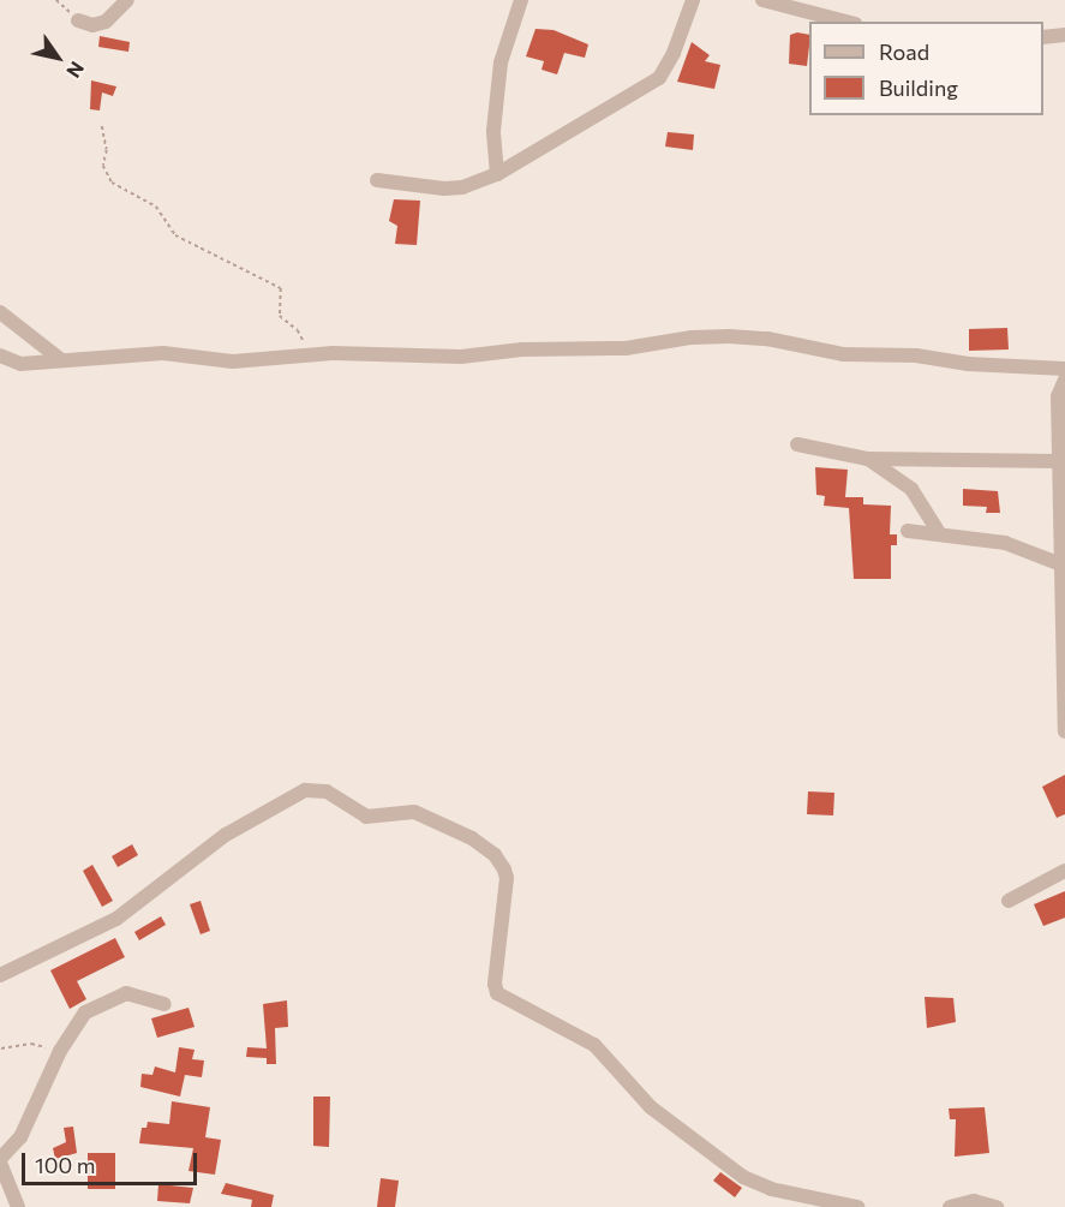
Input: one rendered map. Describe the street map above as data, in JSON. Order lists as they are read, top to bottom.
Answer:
{
  "legend": ["Road", "Building"],
  "scale_bar": "100 m",
  "north": "bottom right"
}
